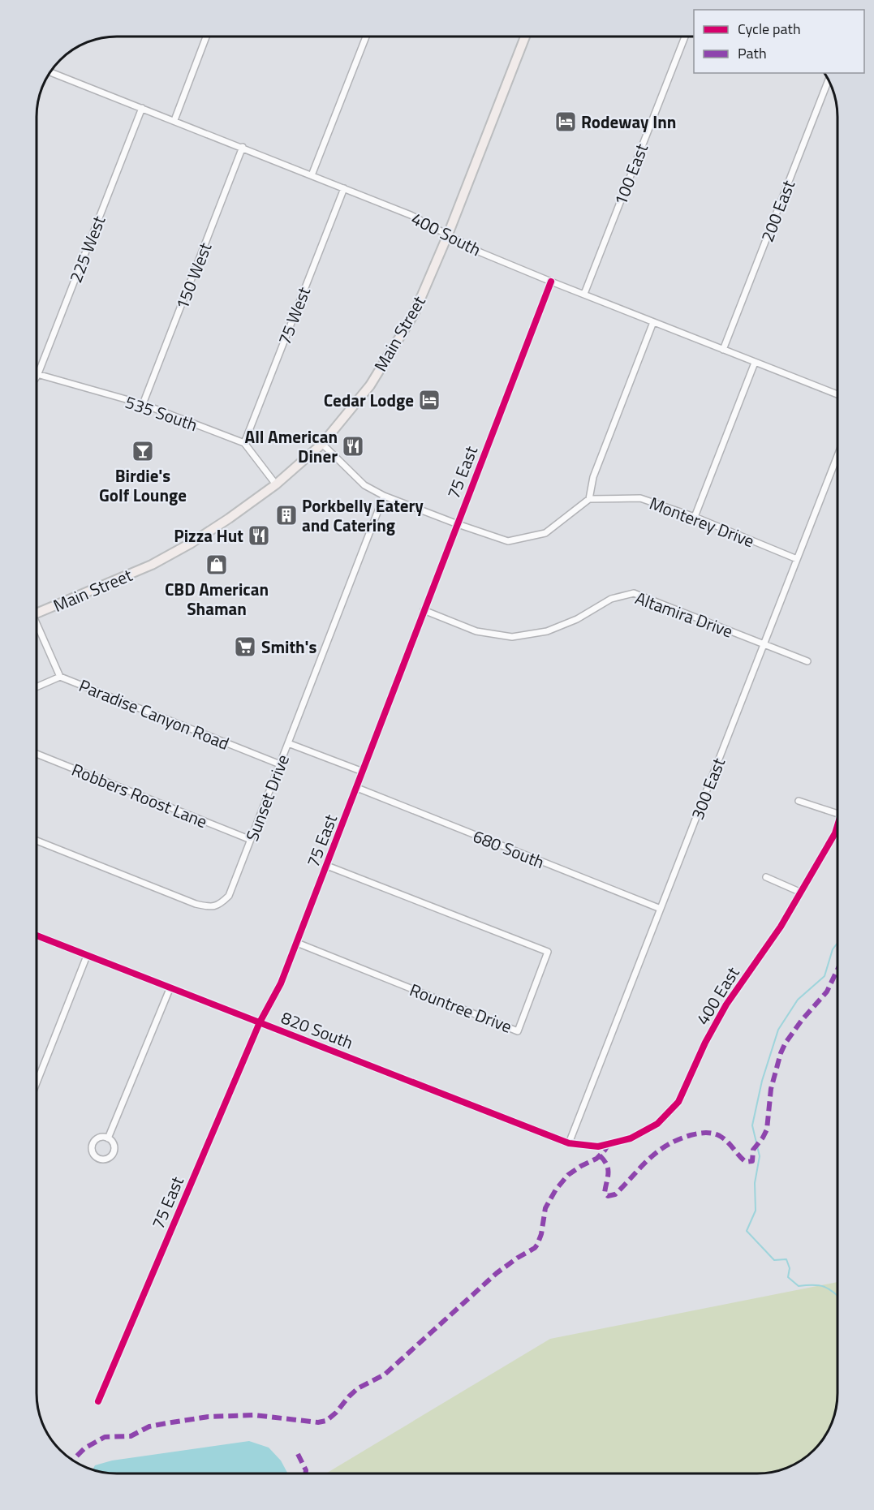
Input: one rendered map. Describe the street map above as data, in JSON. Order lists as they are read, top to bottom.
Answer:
{
  "streets": {
    "main road": ["Main Street"],
    "street": [
      "100 East",
      "200 East",
      "400 South",
      "225 West",
      "150 West",
      "75 West",
      "535 South",
      "75 East",
      "Monterey Drive",
      "Altamira Drive",
      "Paradise Canyon Road",
      "300 East",
      "Robbers Roost Lane",
      "Sunset Drive",
      "680 South",
      "400 East",
      "Rountree Drive",
      "820 South"
    ]
  },
  "crossings": [
    ["100 East", "400 South"],
    ["200 East", "400 South"],
    ["400 South", "225 West"],
    ["400 South", "150 West"],
    ["400 South", "75 West"],
    ["400 South", "Main Street"],
    ["400 South", "75 East"],
    ["225 West", "535 South"],
    ["150 West", "535 South"],
    ["75 West", "535 South"],
    ["75 East", "Altamira Drive"],
    ["75 East", "680 South"],
    ["75 East", "Rountree Drive"],
    ["75 East", "820 South"],
    ["Monterey Drive", "300 East"],
    ["Altamira Drive", "300 East"],
    ["Paradise Canyon Road", "Sunset Drive"],
    ["300 East", "680 South"],
    ["300 East", "400 East"],
    ["300 East", "820 South"],
    ["Robbers Roost Lane", "Sunset Drive"],
    ["400 East", "820 South"]
  ],
  "places": {
    "hotel": ["Rodeway Inn", "Cedar Lodge"],
    "restaurant": ["All American Diner", "Pizza Hut"],
    "bar": ["Birdie's Golf Lounge"],
    "building": ["Porkbelly Eatery and Catering"],
    "shop": ["CBD American Shaman"],
    "supermarket": ["Smith's"]
  },
  "legend": ["Cycle path", "Path"]
}
